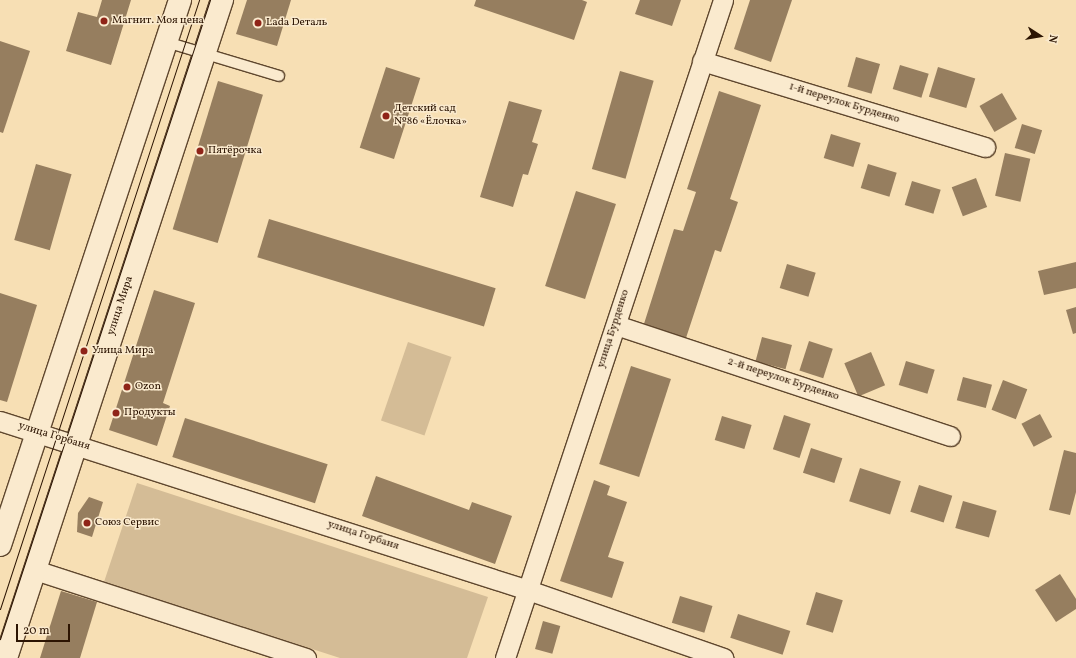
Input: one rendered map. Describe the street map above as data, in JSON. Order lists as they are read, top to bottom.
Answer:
{
  "streets": {
    "street": [
      "1-й переулок Бурденко",
      "улица Мира",
      "улица Бурденко",
      "2-й переулок Бурденко",
      "улица Горбаня"
    ]
  },
  "crossings": [
    ["1-й переулок Бурденко", "улица Бурденко"],
    ["улица Мира", "улица Горбаня"],
    ["улица Бурденко", "2-й переулок Бурденко"],
    ["улица Бурденко", "улица Горбаня"]
  ],
  "places": [
    "Магнит. Моя цена",
    "Lada Dеталь",
    "Детский сад №86 «Ёлочка»",
    "Пятёрочка",
    "Улица Мира",
    "Ozon",
    "Продукты",
    "Союз Сервис"
  ],
  "scale_bar": "20 m",
  "north": "right"
}
